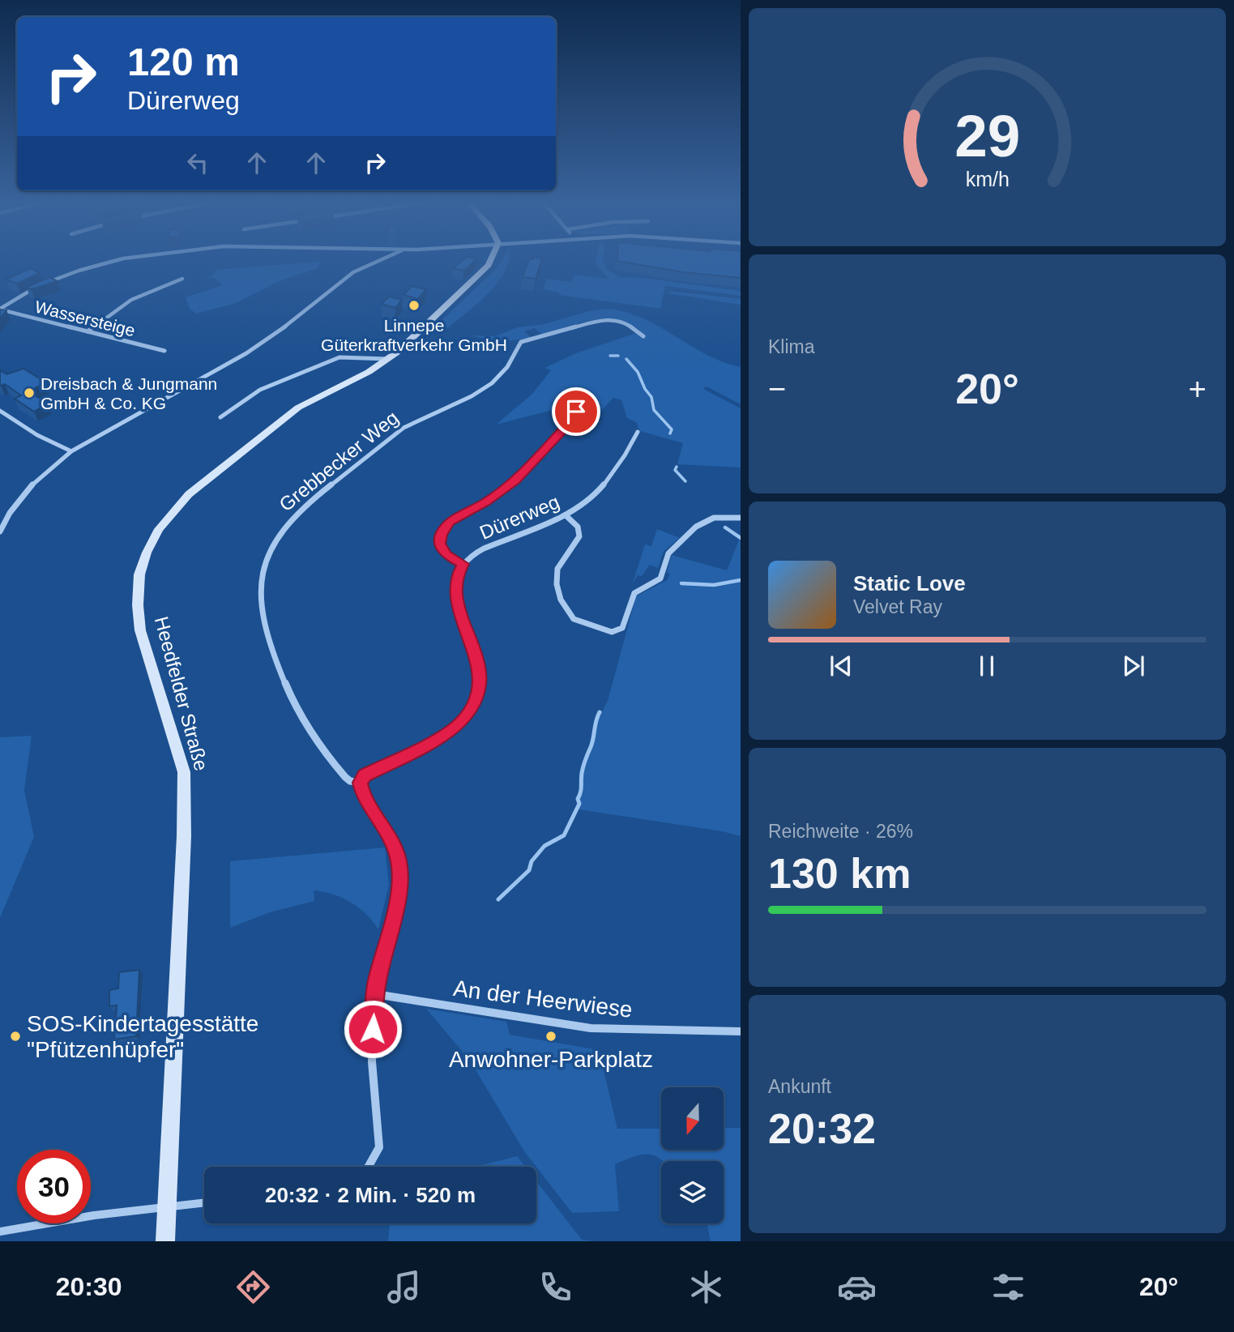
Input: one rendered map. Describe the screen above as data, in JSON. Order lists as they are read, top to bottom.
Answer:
{
  "streets": {
    "main road": ["Heedfelder Straße"],
    "street": [
      "Wassersteige",
      "Grebbecker Weg",
      "Dürerweg",
      "An der Heerwiese"
    ]
  },
  "places": [
    "Linnepe Güterkraftverkehr GmbH",
    "Dreisbach & Jungmann GmbH & Co. KG",
    "SOS-Kindertagesstätte \"Pfützenhüpfer\"",
    "Anwohner-Parkplatz"
  ],
  "north": "bottom",
  "page": {
    "turn": ["120 m", "Dürerweg"],
    "tile": [
      "Klima",
      ["Reichweite · 26%", "130 km"],
      ["Ankunft", "20:32"]
    ],
    "heat": ["−", "20°", "+"],
    "song": ["Static Love", "Velvet Ray"],
    "limit": "30",
    "trip": "20:32 · 2 Min. · 520 m",
    "tabs": ["20:30", "20°"],
    "gauge": ["29", "km/h"]
  }
}
